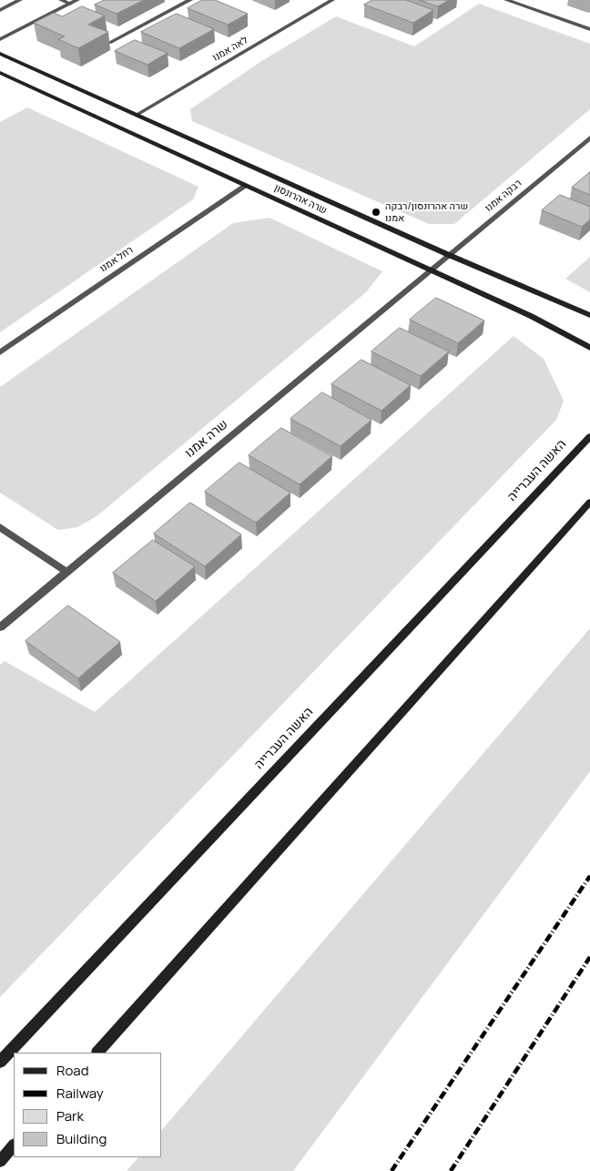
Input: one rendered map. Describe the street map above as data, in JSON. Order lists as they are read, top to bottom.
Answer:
{
  "streets": {
    "street": [
      "לאה אמנו",
      "רבקה אמנו",
      "שרה אהרונסון",
      "רחל אמנו",
      "שרה אמנו",
      "האשה העברייה"
    ]
  },
  "crossings": [
    ["לאה אמנו", "שרה אהרונסון"],
    ["רבקה אמנו", "שרה אהרונסון"],
    ["רבקה אמנו", "שרה אמנו"],
    ["שרה אהרונסון", "רחל אמנו"],
    ["שרה אהרונסון", "שרה אמנו"]
  ],
  "places": ["שרה אהרונסון/רבקה אמנו"],
  "legend": [
    "Road",
    "Railway",
    "Park",
    "Building"
  ]
}
